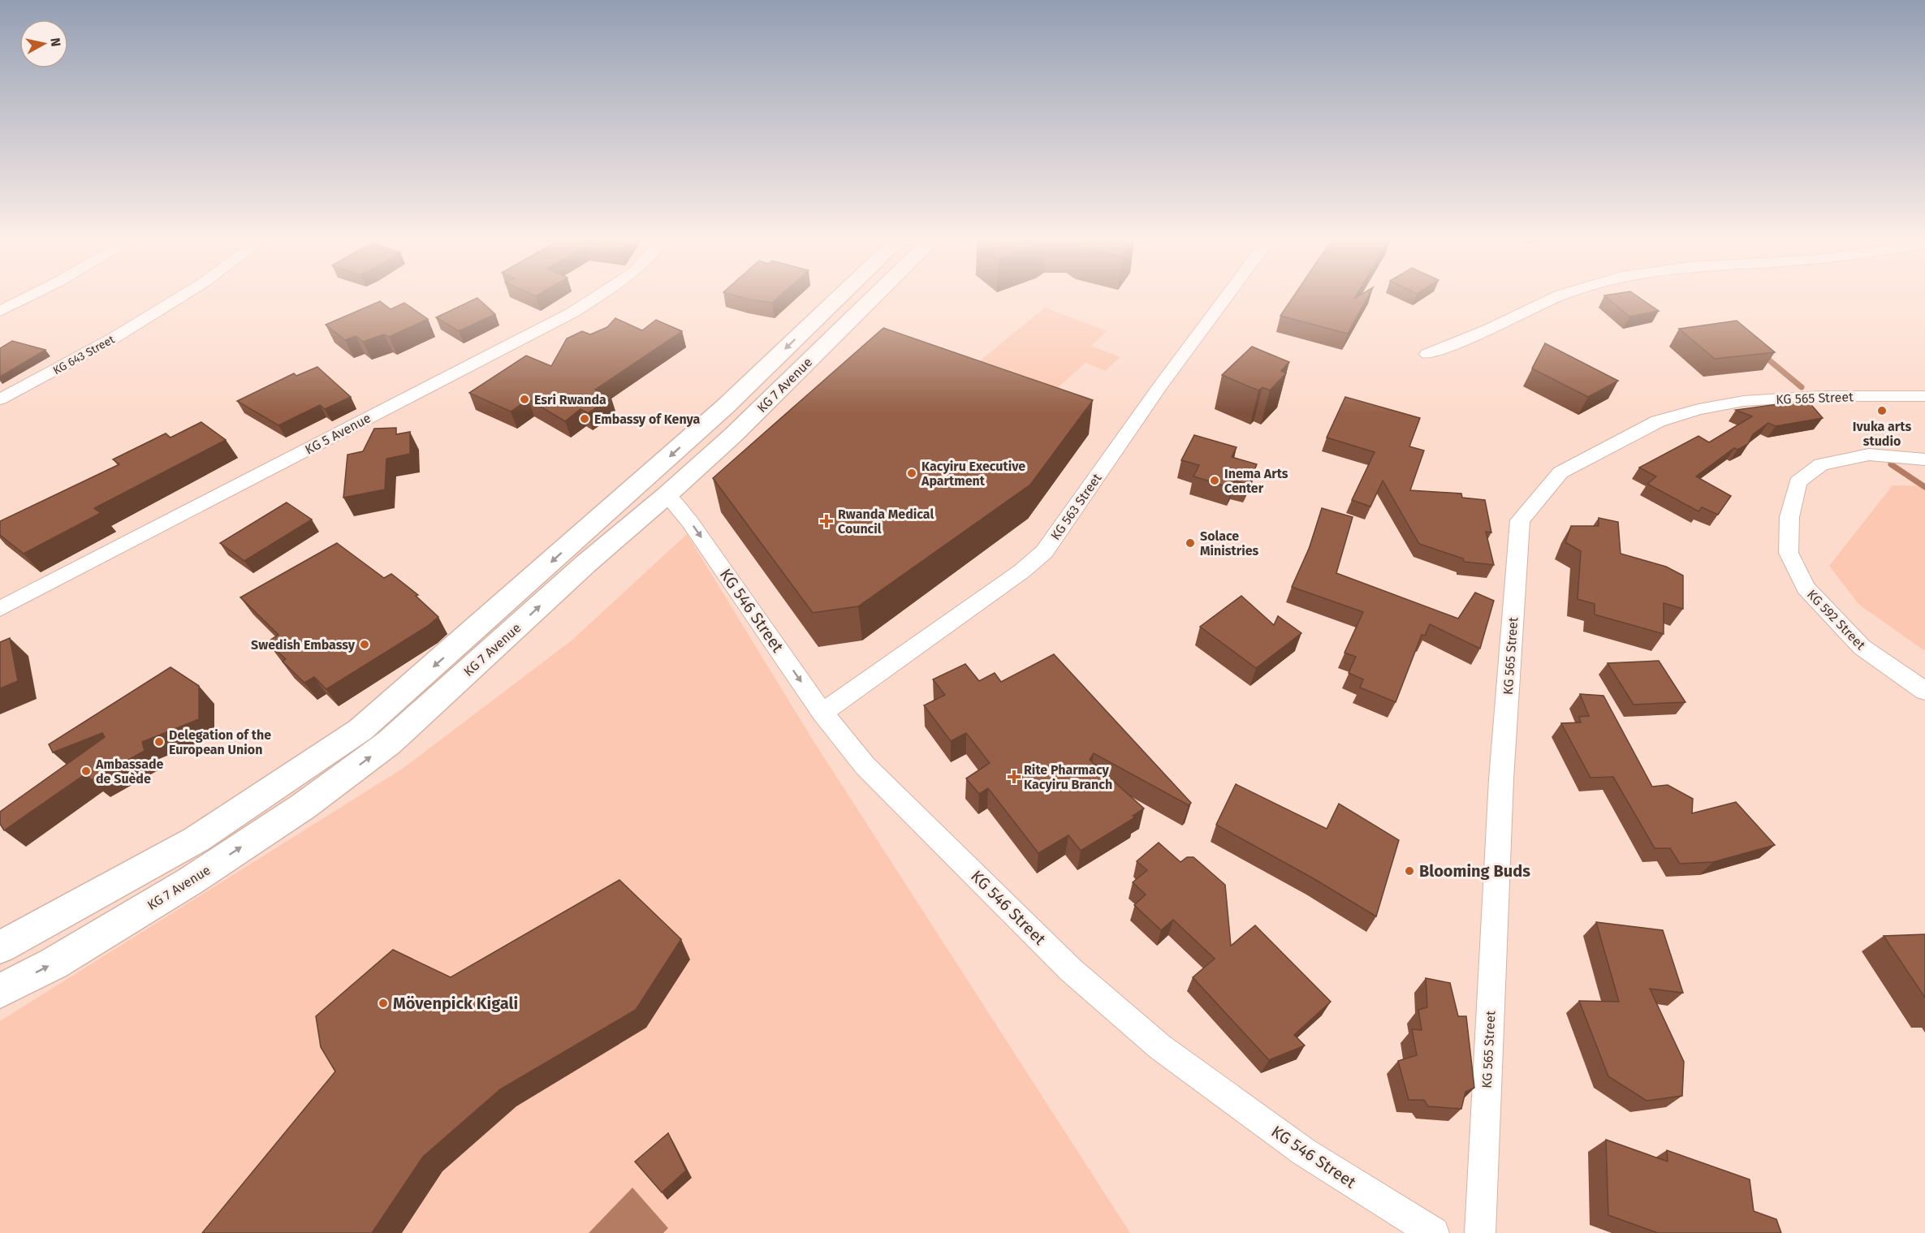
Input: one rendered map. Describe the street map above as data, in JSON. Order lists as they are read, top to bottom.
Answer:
{
  "streets": {
    "main road": ["KG 7 Avenue"],
    "street": [
      "KG 643 Street",
      "KG 565 Street",
      "KG 5 Avenue",
      "KG 563 Street",
      "KG 546 Street",
      "KG 592 Street"
    ]
  },
  "crossings": [
    ["KG 7 Avenue", "KG 546 Street"],
    ["KG 563 Street", "KG 546 Street"]
  ],
  "places": {
    "other": [
      "Esri Rwanda",
      "Ivuka arts studio",
      "Embassy of Kenya",
      "Kacyiru Executive Apartment",
      "Inema Arts Center",
      "Solace Ministries",
      "Swedish Embassy",
      "Delegation of the European Union",
      "Ambassade de Suède",
      "Blooming Buds",
      "Mövenpick Kigali"
    ],
    "health": ["Rwanda Medical Council", "Rite Pharmacy Kacyiru Branch"]
  },
  "north": "right"
}
